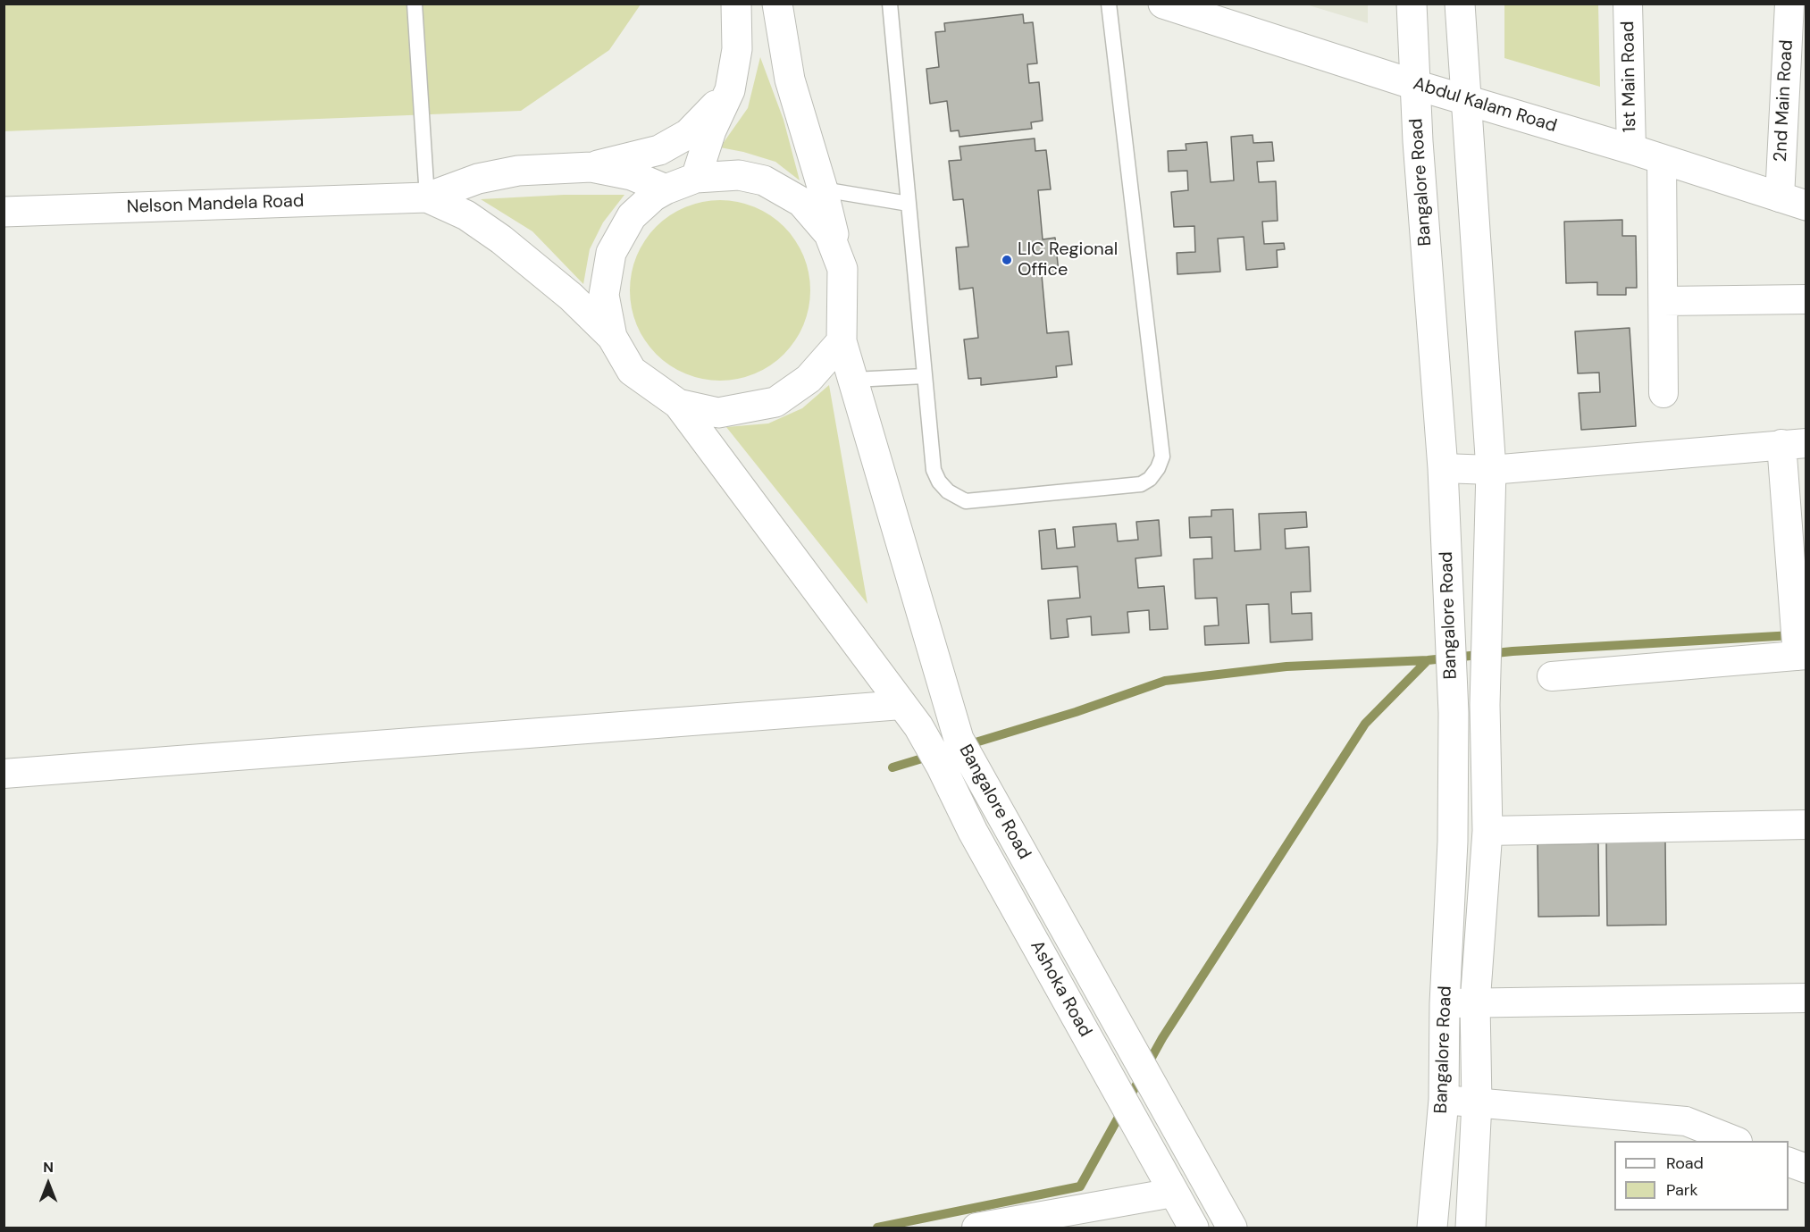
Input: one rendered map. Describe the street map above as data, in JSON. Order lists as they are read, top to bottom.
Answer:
{
  "streets": {
    "main road": [
      "Abdul Kalam Road",
      "Bangalore Road",
      "Nelson Mandela Road",
      "Ashoka Road"
    ],
    "street": ["1st Main Road", "2nd Main Road"]
  },
  "crossings": [
    ["1st Main Road", "Abdul Kalam Road"],
    ["2nd Main Road", "Abdul Kalam Road"],
    ["Abdul Kalam Road", "Bangalore Road"]
  ],
  "places": ["LIC Regional Office"],
  "legend": ["Road", "Park"],
  "north": "top"
}
